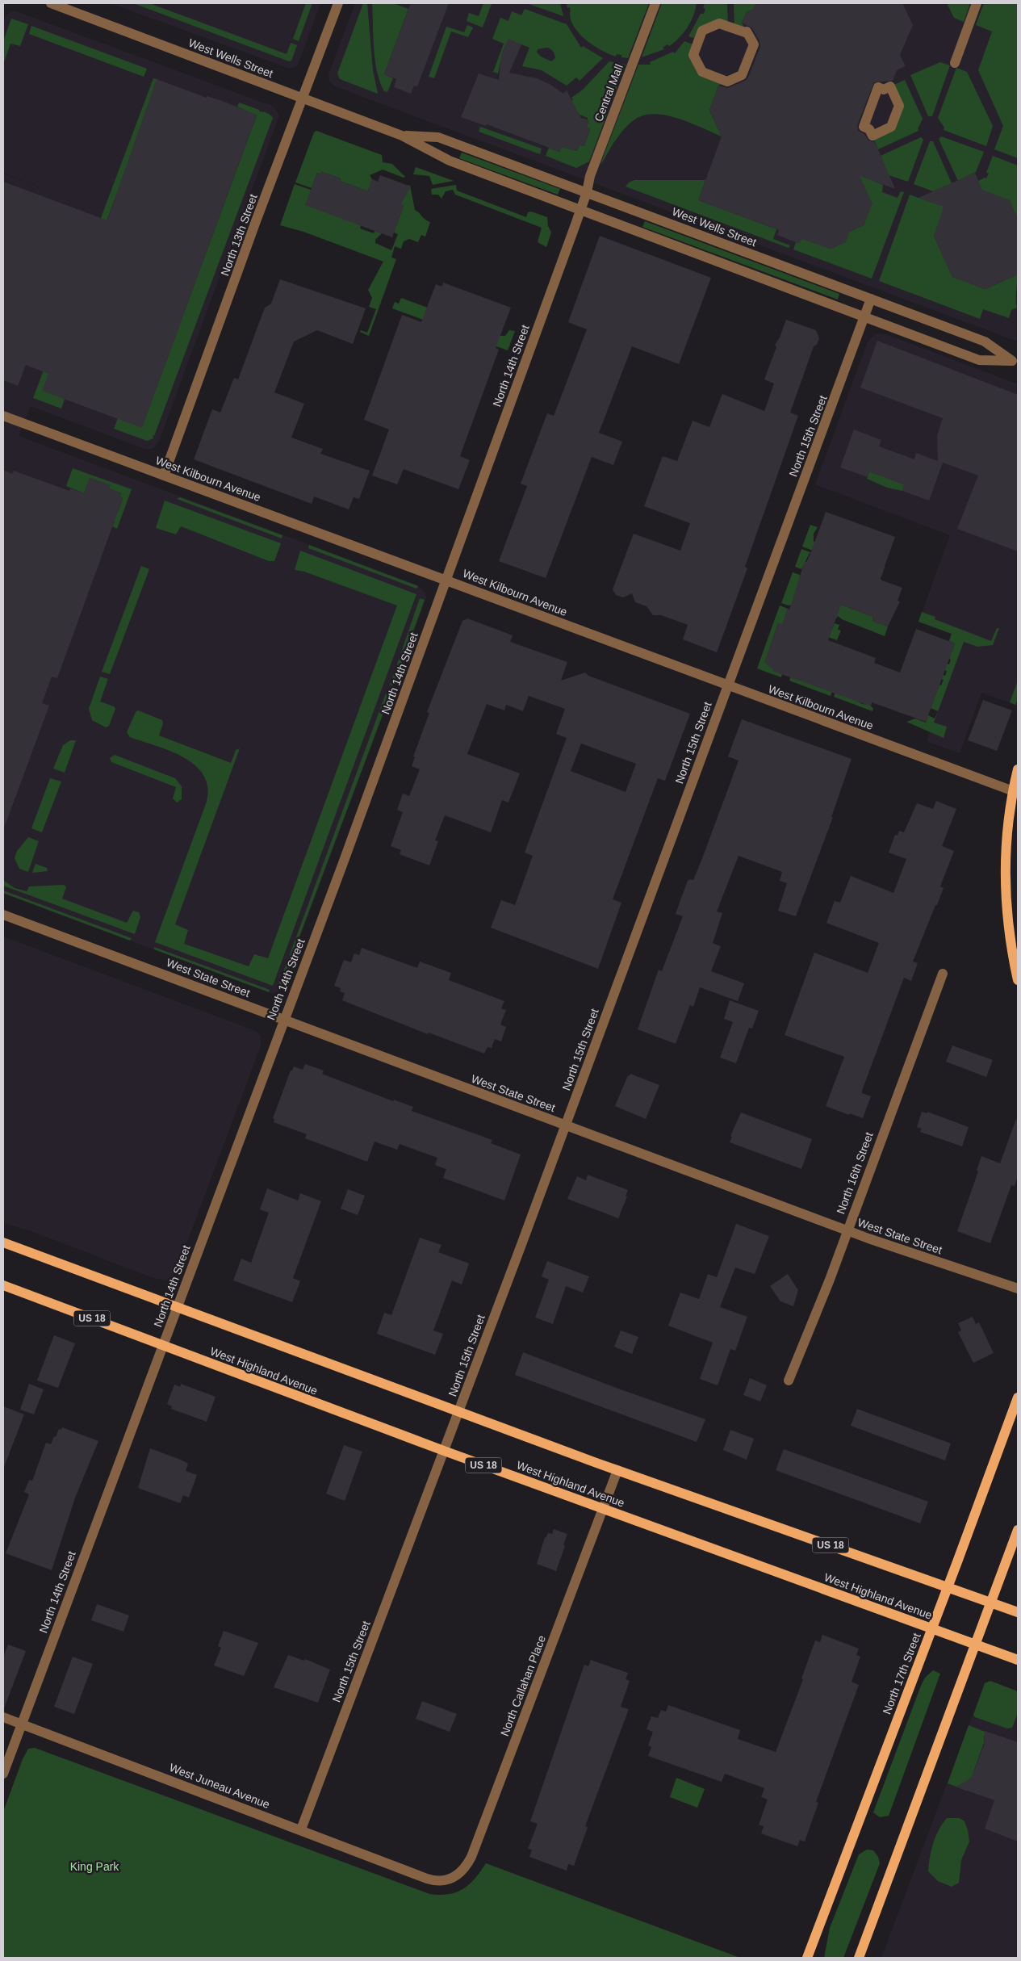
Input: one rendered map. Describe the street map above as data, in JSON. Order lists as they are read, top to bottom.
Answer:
{
  "streets": {
    "main road": ["US 18", "West Highland Avenue", "North 17th Street"],
    "street": [
      "West Wells Street",
      "Central Mall",
      "North 13th Street",
      "North 14th Street",
      "North 15th Street",
      "West Kilbourn Avenue",
      "West State Street",
      "North 16th Street",
      "North Callahan Place",
      "West Juneau Avenue"
    ]
  },
  "crossings": [
    ["West Wells Street", "Central Mall"],
    ["West Wells Street", "North 13th Street"],
    ["West Wells Street", "North 14th Street"],
    ["West Wells Street", "North 15th Street"],
    ["Central Mall", "North 14th Street"],
    ["North 13th Street", "West Kilbourn Avenue"],
    ["North 14th Street", "West Kilbourn Avenue"],
    ["North 14th Street", "West State Street"],
    ["North 14th Street", "US 18"],
    ["North 14th Street", "West Highland Avenue"],
    ["North 14th Street", "West Juneau Avenue"],
    ["North 15th Street", "West Kilbourn Avenue"],
    ["North 15th Street", "West State Street"],
    ["North 15th Street", "US 18"],
    ["North 15th Street", "West Highland Avenue"],
    ["North 15th Street", "West Juneau Avenue"],
    ["West State Street", "North 16th Street"],
    ["US 18", "North 17th Street"],
    ["US 18", "North Callahan Place"],
    ["West Highland Avenue", "North 17th Street"],
    ["West Highland Avenue", "North Callahan Place"],
    ["North Callahan Place", "West Juneau Avenue"]
  ],
  "parks": ["King Park"]
}
